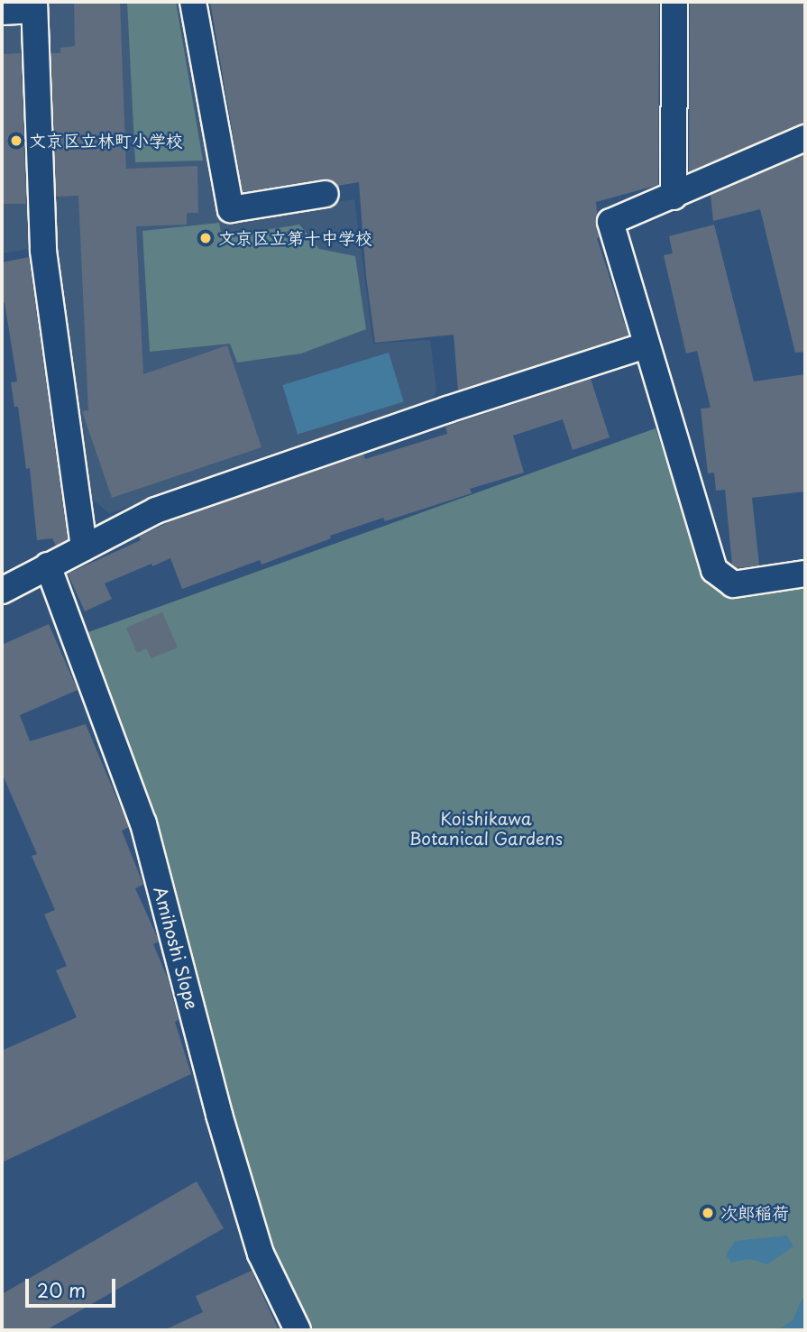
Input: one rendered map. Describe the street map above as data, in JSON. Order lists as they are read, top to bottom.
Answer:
{
  "streets": {
    "street": ["Amihoshi Slope"]
  },
  "parks": ["Koishikawa Botanical Gardens"],
  "places": ["文京区立林町小学校", "文京区立第十中学校", "次郎稲荷"],
  "scale_bar": "20 m"
}
